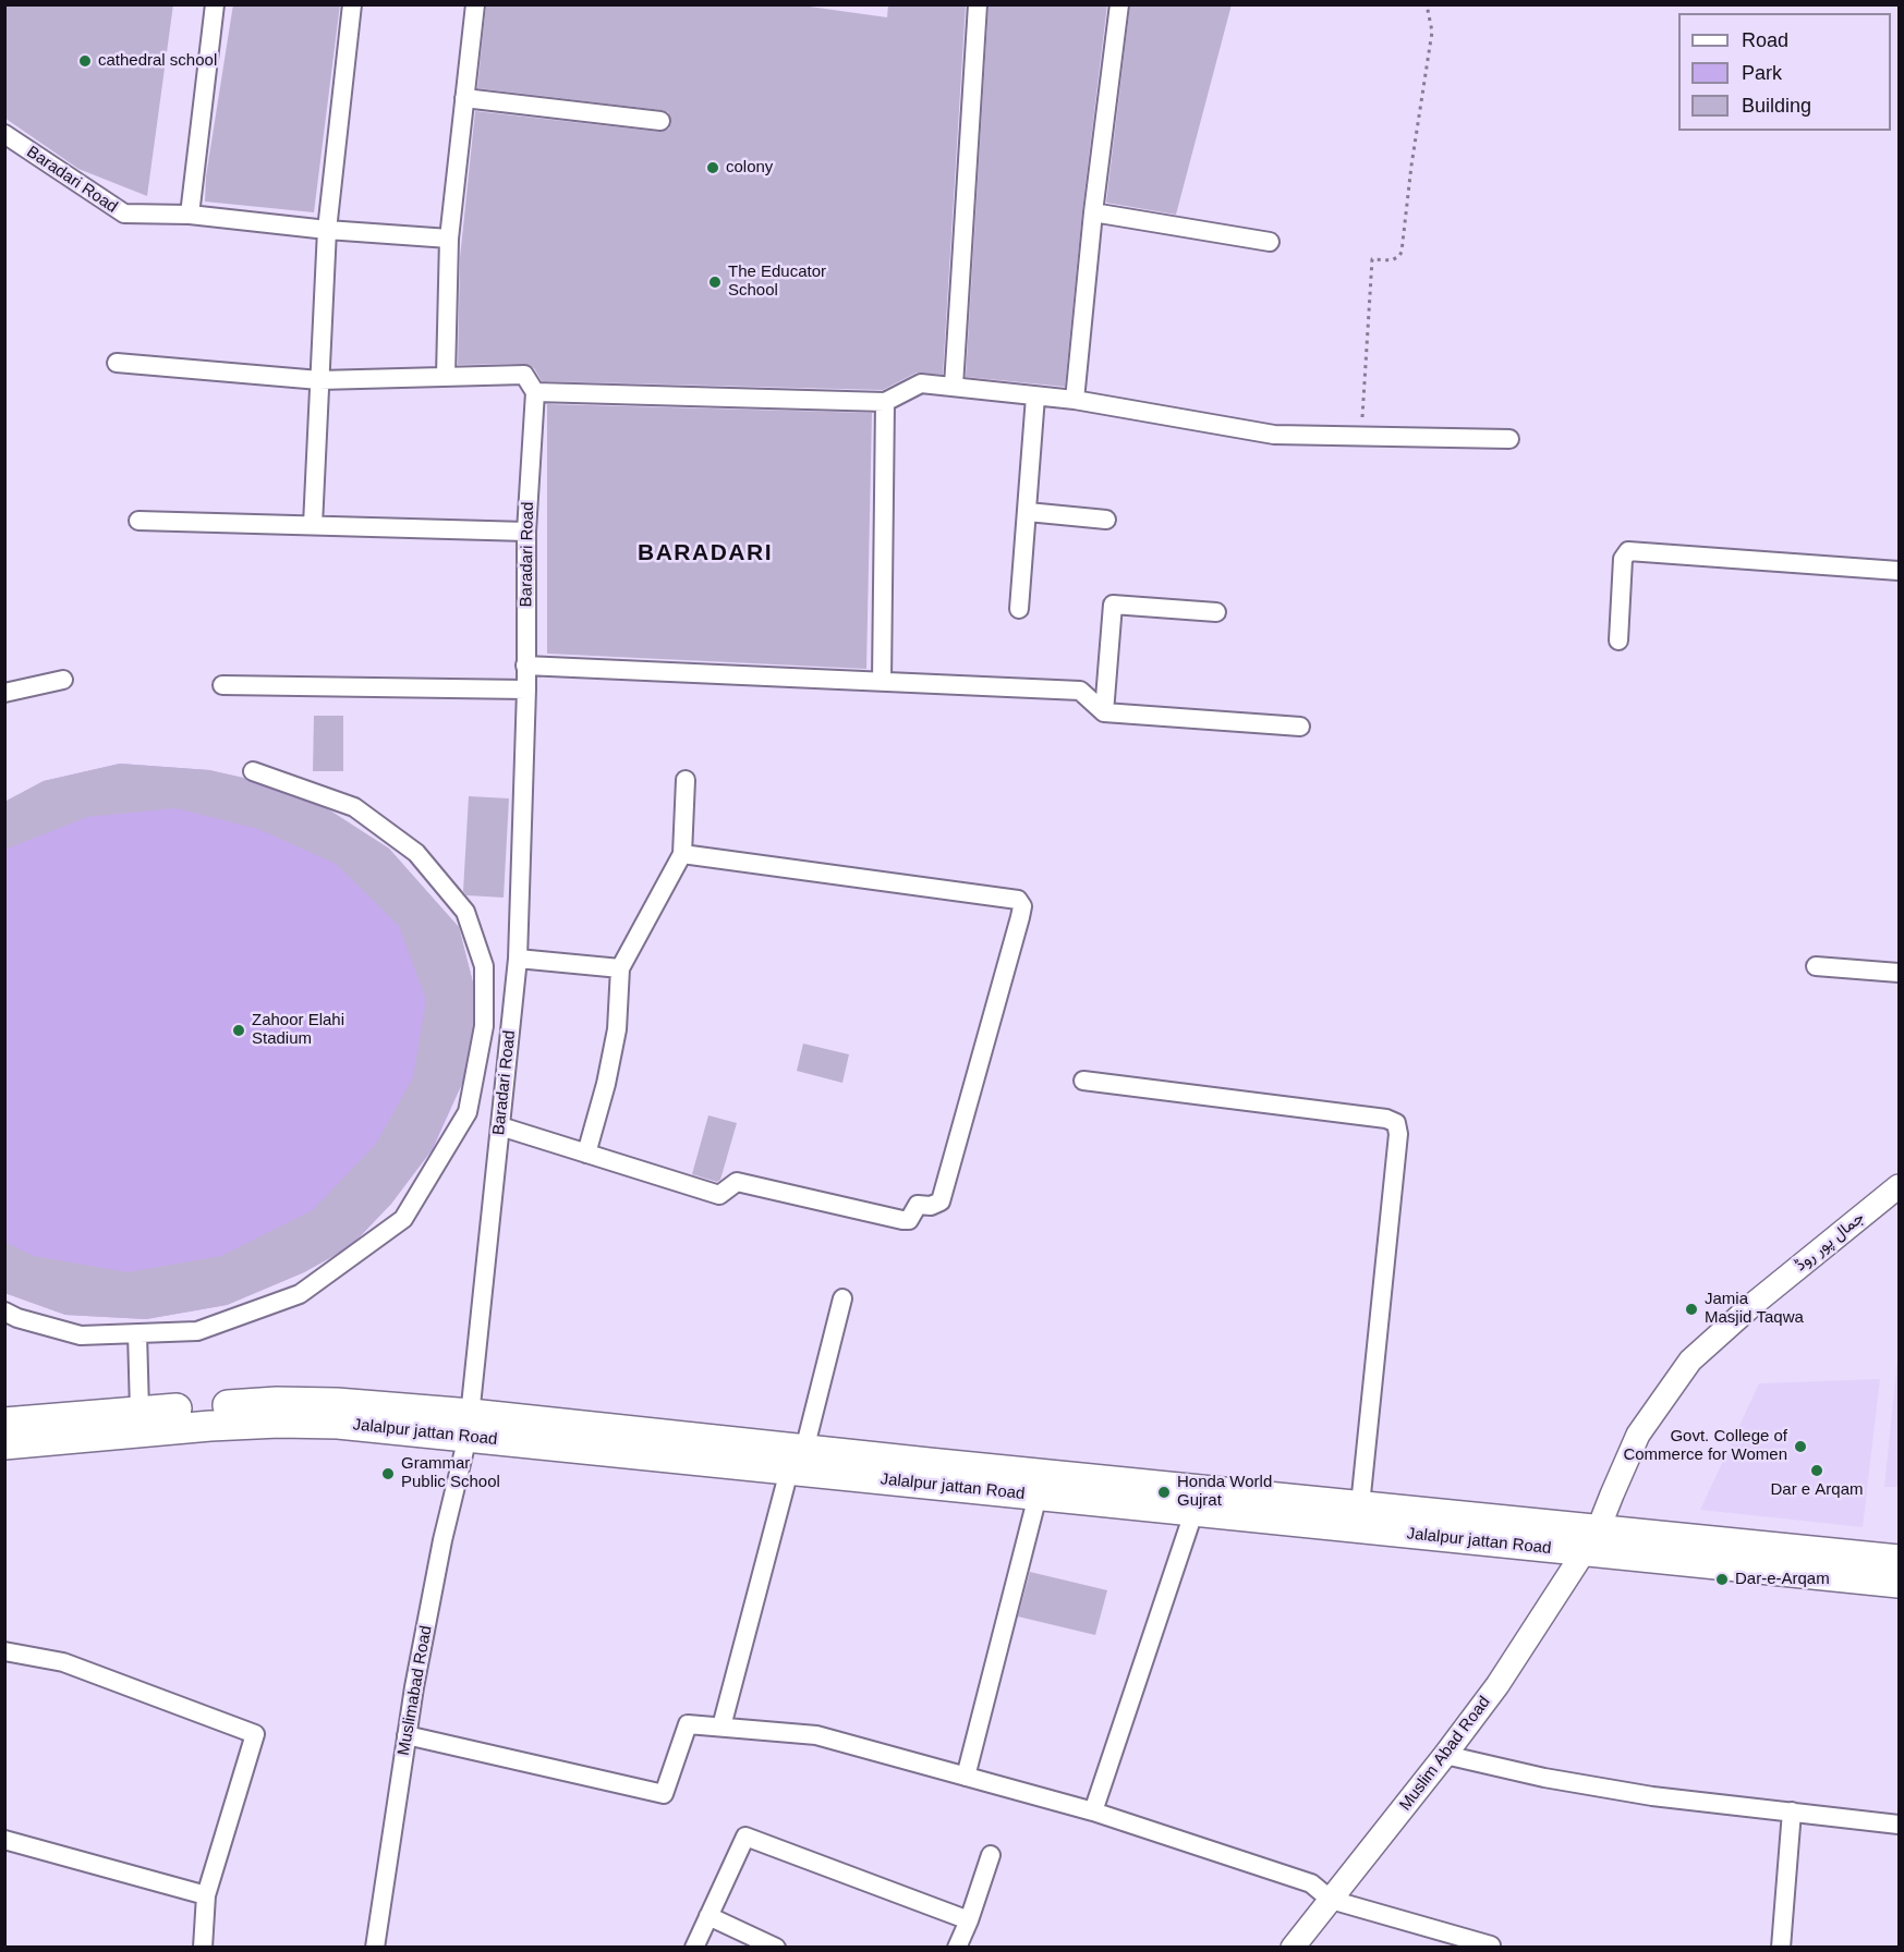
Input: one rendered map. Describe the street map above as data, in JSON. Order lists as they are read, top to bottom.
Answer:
{
  "streets": {
    "main road": ["Jalalpur jattan Road"],
    "street": [
      "Baradari Road",
      "جمال پور روڈ",
      "Muslimabad Road",
      "Muslim Abad Road"
    ]
  },
  "crossings": [
    ["Baradari Road", "Jalalpur jattan Road"],
    ["Baradari Road", "Muslimabad Road"],
    ["جمال پور روڈ", "Jalalpur jattan Road"],
    ["جمال پور روڈ", "Muslim Abad Road"],
    ["Jalalpur jattan Road", "Muslimabad Road"],
    ["Jalalpur jattan Road", "Muslim Abad Road"]
  ],
  "districts": ["BARADARI"],
  "places": [
    "cathedral school",
    "colony",
    "The Educator School",
    "Zahoor Elahi Stadium",
    "Jamia Masjid Taqwa",
    "Govt. College of Commerce for Women",
    "Dar e Arqam",
    "Grammar Public School",
    "Honda World Gujrat",
    "Dar-e-Arqam"
  ],
  "legend": ["Road", "Park", "Building"]
}
